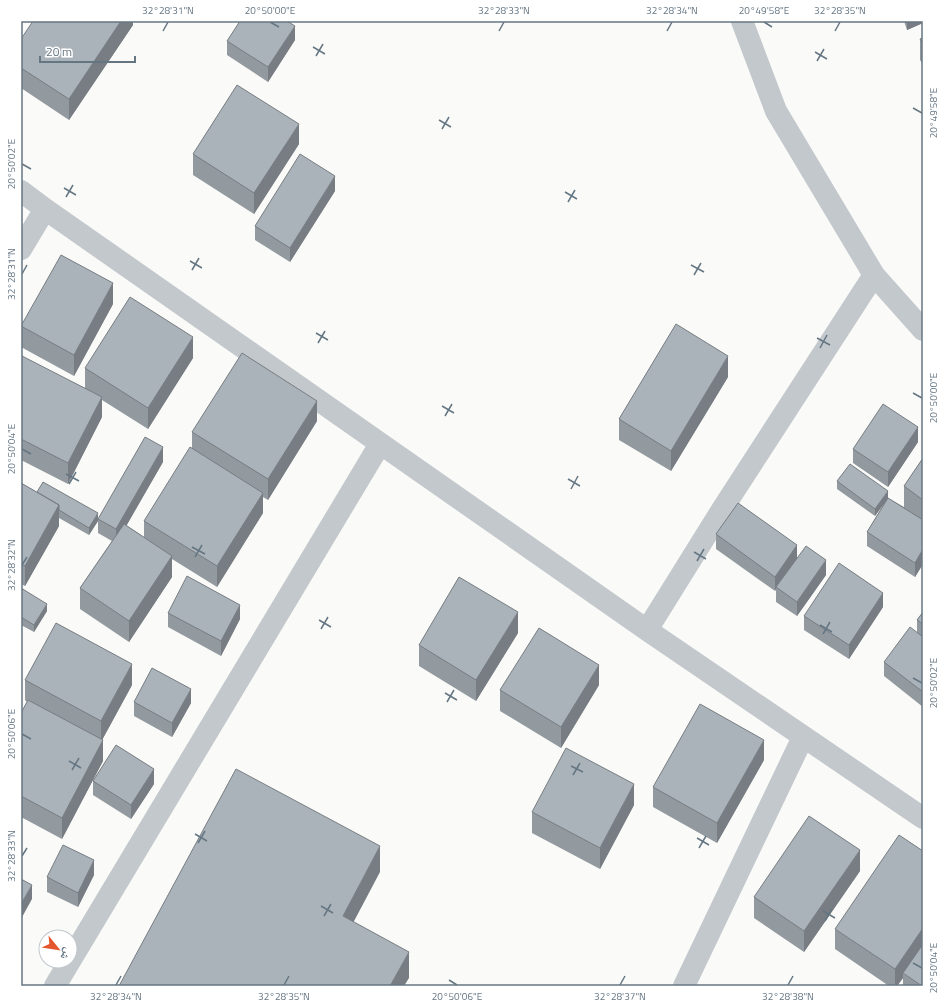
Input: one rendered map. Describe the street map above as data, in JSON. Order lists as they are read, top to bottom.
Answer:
{
  "scale_bar": "20 m",
  "north": "bottom right",
  "coordinates": [
    "32°28'31\"N",
    "20°50'00\"E",
    "32°28'33\"N",
    "32°28'34\"N",
    "20°49'58\"E",
    "32°28'35\"N",
    "20°50'02\"E",
    "20°50'04\"E",
    "32°28'32\"N",
    "20°50'06\"E",
    "32°28'37\"N",
    "32°28'38\"N"
  ]
}
